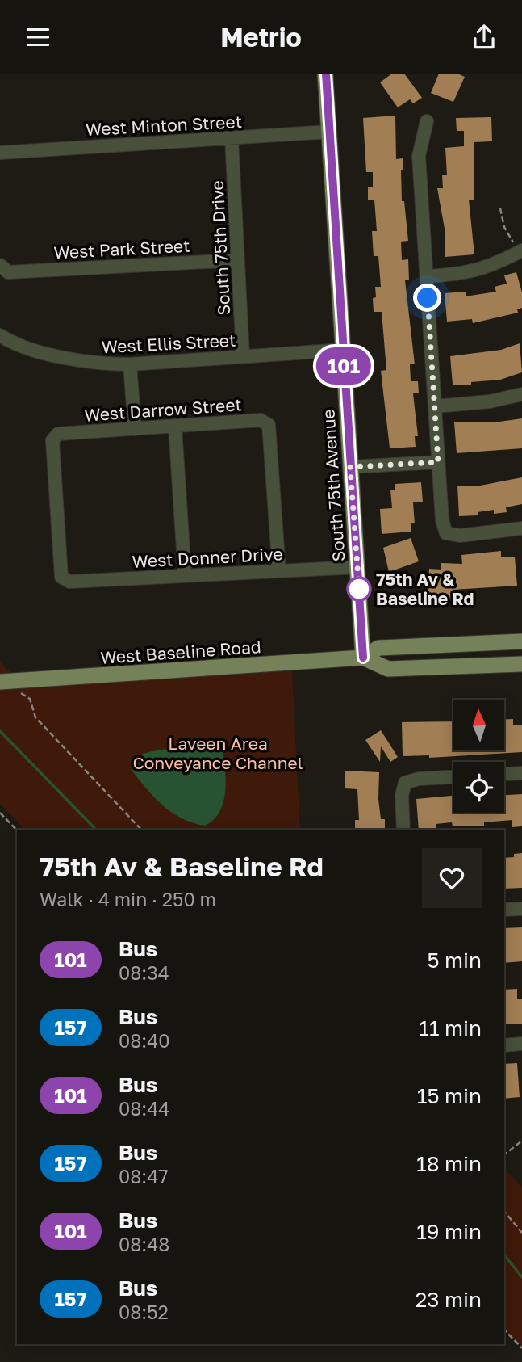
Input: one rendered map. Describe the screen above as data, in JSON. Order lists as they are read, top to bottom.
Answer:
{
  "streets": {
    "main road": ["South 75th Avenue", "West Baseline Road"],
    "street": [
      "West Minton Street",
      "South 75th Drive",
      "West Park Street",
      "West Ellis Street",
      "West Darrow Street",
      "West Donner Drive"
    ]
  },
  "crossings": [
    ["West Minton Street", "South 75th Drive"],
    ["West Minton Street", "South 75th Avenue"],
    ["South 75th Drive", "West Park Street"],
    ["South 75th Drive", "West Ellis Street"],
    ["West Ellis Street", "South 75th Avenue"],
    ["West Darrow Street", "West Donner Drive"],
    ["South 75th Avenue", "West Donner Drive"],
    ["South 75th Avenue", "West Baseline Road"]
  ],
  "parks": ["Laveen Area Conveyance Channel"],
  "places": ["75th Av & Baseline Rd"],
  "lines": ["bus line 101"],
  "north": "top",
  "page": {
    "header": "Metrio",
    "on_map": "101",
    "heading": ["75th Av & Baseline Rd", "Walk · 4 min · 250 m"],
    "list": [
      {
        "mark": "101",
        "name": "Bus",
        "note": "08:34",
        "value": "5 min"
      },
      {
        "mark": "157",
        "name": "Bus",
        "note": "08:40",
        "value": "11 min"
      },
      {
        "mark": "101",
        "name": "Bus",
        "note": "08:44",
        "value": "15 min"
      },
      {
        "mark": "157",
        "name": "Bus",
        "note": "08:47",
        "value": "18 min"
      },
      {
        "mark": "101",
        "name": "Bus",
        "note": "08:48",
        "value": "19 min"
      },
      {
        "mark": "157",
        "name": "Bus",
        "note": "08:52",
        "value": "23 min"
      }
    ]
  }
}
